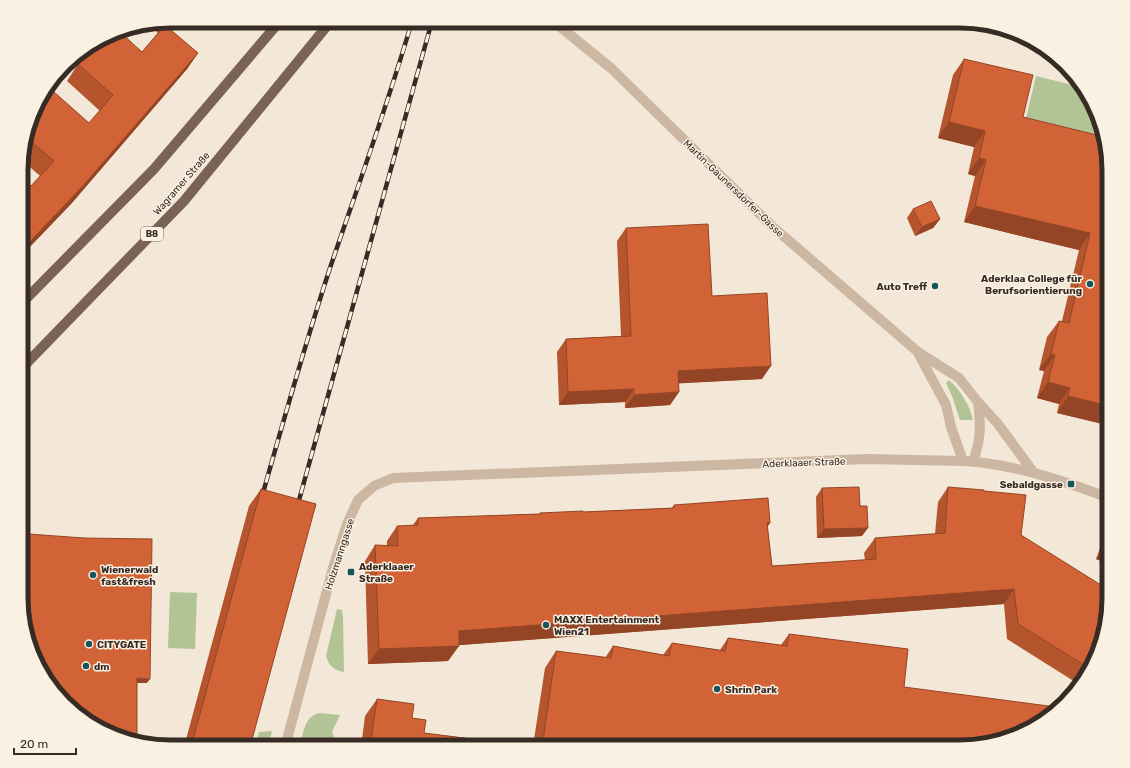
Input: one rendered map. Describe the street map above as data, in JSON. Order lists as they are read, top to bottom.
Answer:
{
  "streets": {
    "main road": ["Wagramer Straße", "B8"],
    "street": ["Martin-Gaunersdorfer-Gasse", "Aderklaaer Straße", "Holzmanngasse"]
  },
  "crossings": [
    ["Martin-Gaunersdorfer-Gasse", "Aderklaaer Straße"],
    ["Aderklaaer Straße", "Holzmanngasse"]
  ],
  "places": {
    "other": [
      "Aderklaa College für Berufsorientierung",
      "Auto Treff",
      "Wienerwald fast&fresh",
      "MAXX Entertainment Wien21",
      "CITYGATE",
      "dm",
      "Shrin Park"
    ],
    "transit": ["Sebaldgasse", "Aderklaaer Straße"]
  },
  "scale_bar": "20 m"
}
